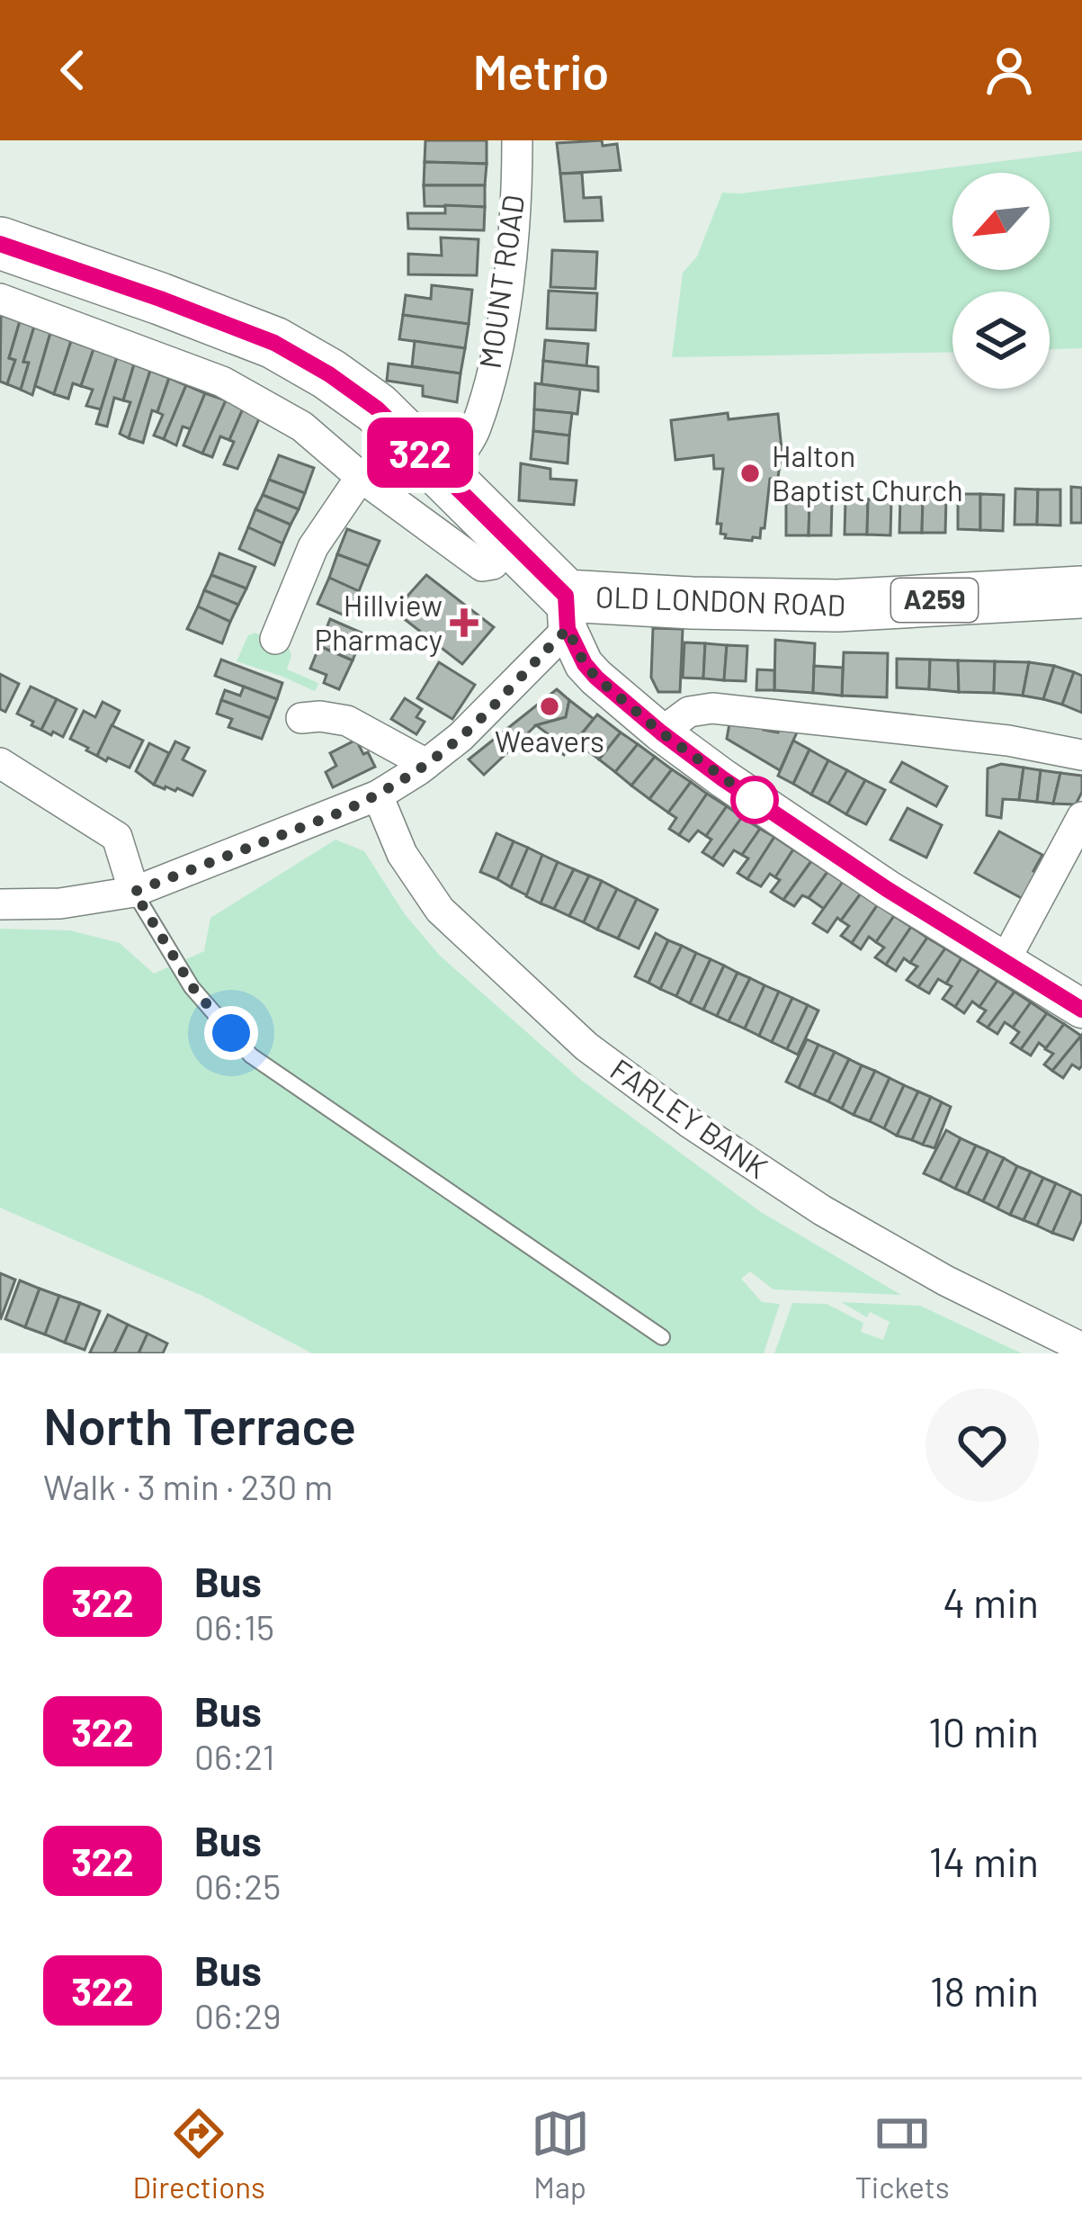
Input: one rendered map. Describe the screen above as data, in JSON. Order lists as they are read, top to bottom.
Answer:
{
  "streets": {
    "highway": ["A259", "OLD LONDON ROAD"],
    "street": ["MOUNT ROAD", "FARLEY BANK"]
  },
  "crossings": [
    ["MOUNT ROAD", "OLD LONDON ROAD"]
  ],
  "places": {
    "other": ["Halton Baptist Church", "Weavers"],
    "health": ["Hillview Pharmacy"]
  },
  "lines": ["bus line 322"],
  "north": "bottom left",
  "page": {
    "header": "Metrio",
    "on_map": "322",
    "heading": ["North Terrace", "Walk · 3 min · 230 m"],
    "list": [
      {
        "mark": "322",
        "name": "Bus",
        "note": "06:15",
        "value": "4 min"
      },
      {
        "mark": "322",
        "name": "Bus",
        "note": "06:21",
        "value": "10 min"
      },
      {
        "mark": "322",
        "name": "Bus",
        "note": "06:25",
        "value": "14 min"
      },
      {
        "mark": "322",
        "name": "Bus",
        "note": "06:29",
        "value": "18 min"
      }
    ],
    "tabs": ["Directions", "Map", "Tickets"]
  }
}
